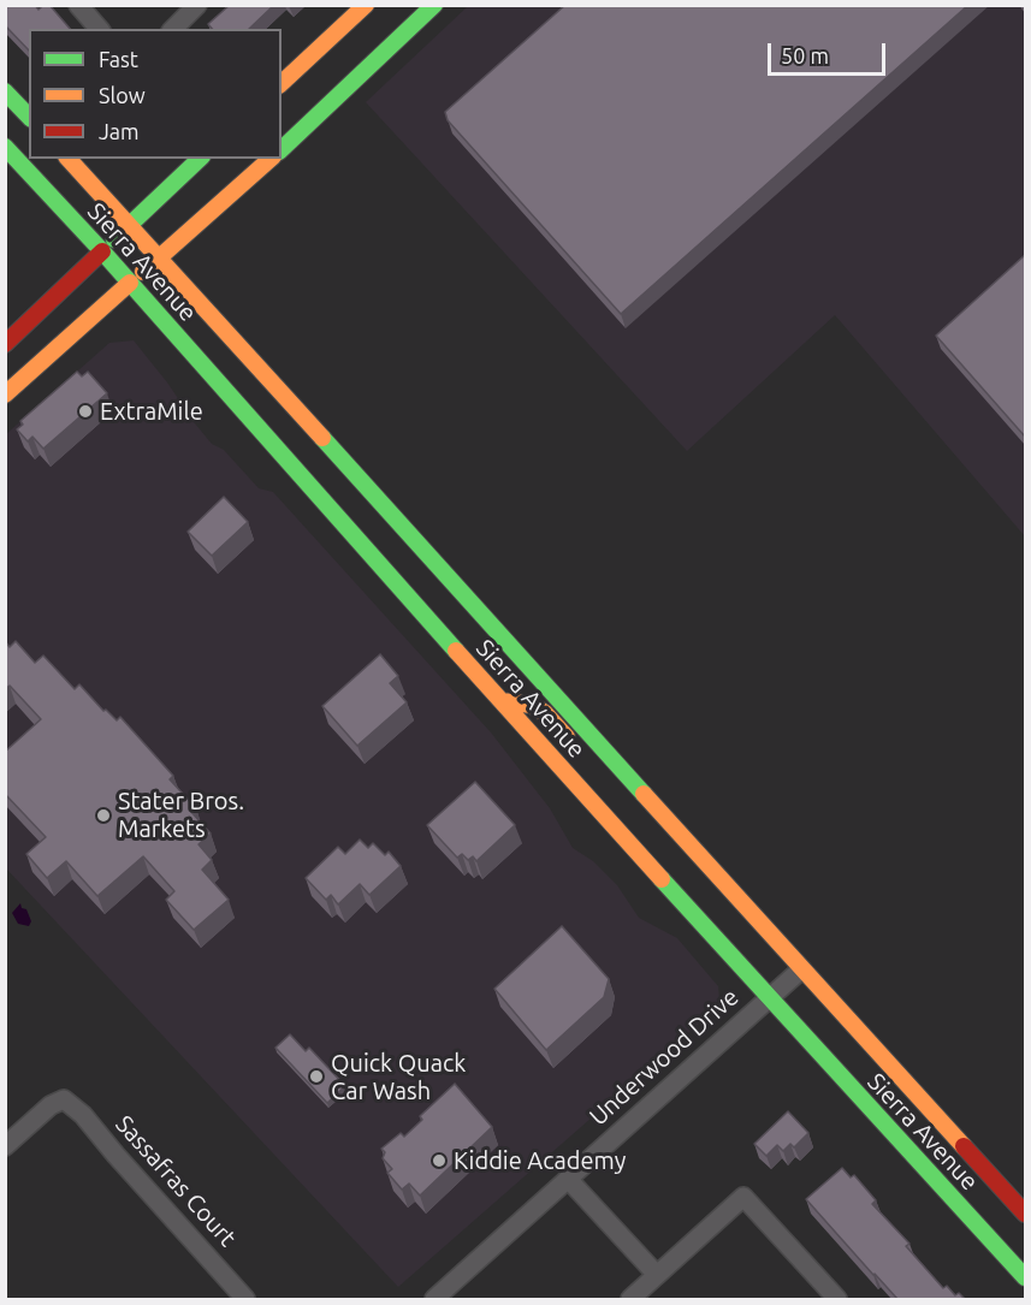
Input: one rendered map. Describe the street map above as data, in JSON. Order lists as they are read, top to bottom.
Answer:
{
  "streets": {
    "main road": ["Sierra Avenue"],
    "street": ["Underwood Drive", "Sassafras Court"]
  },
  "crossings": [
    ["Sierra Avenue", "Underwood Drive"]
  ],
  "places": [
    "ExtraMile",
    "Stater Bros. Markets",
    "Quick Quack Car Wash",
    "Kiddie Academy"
  ],
  "legend": ["Fast", "Slow", "Jam"],
  "scale_bar": "50 m"
}
